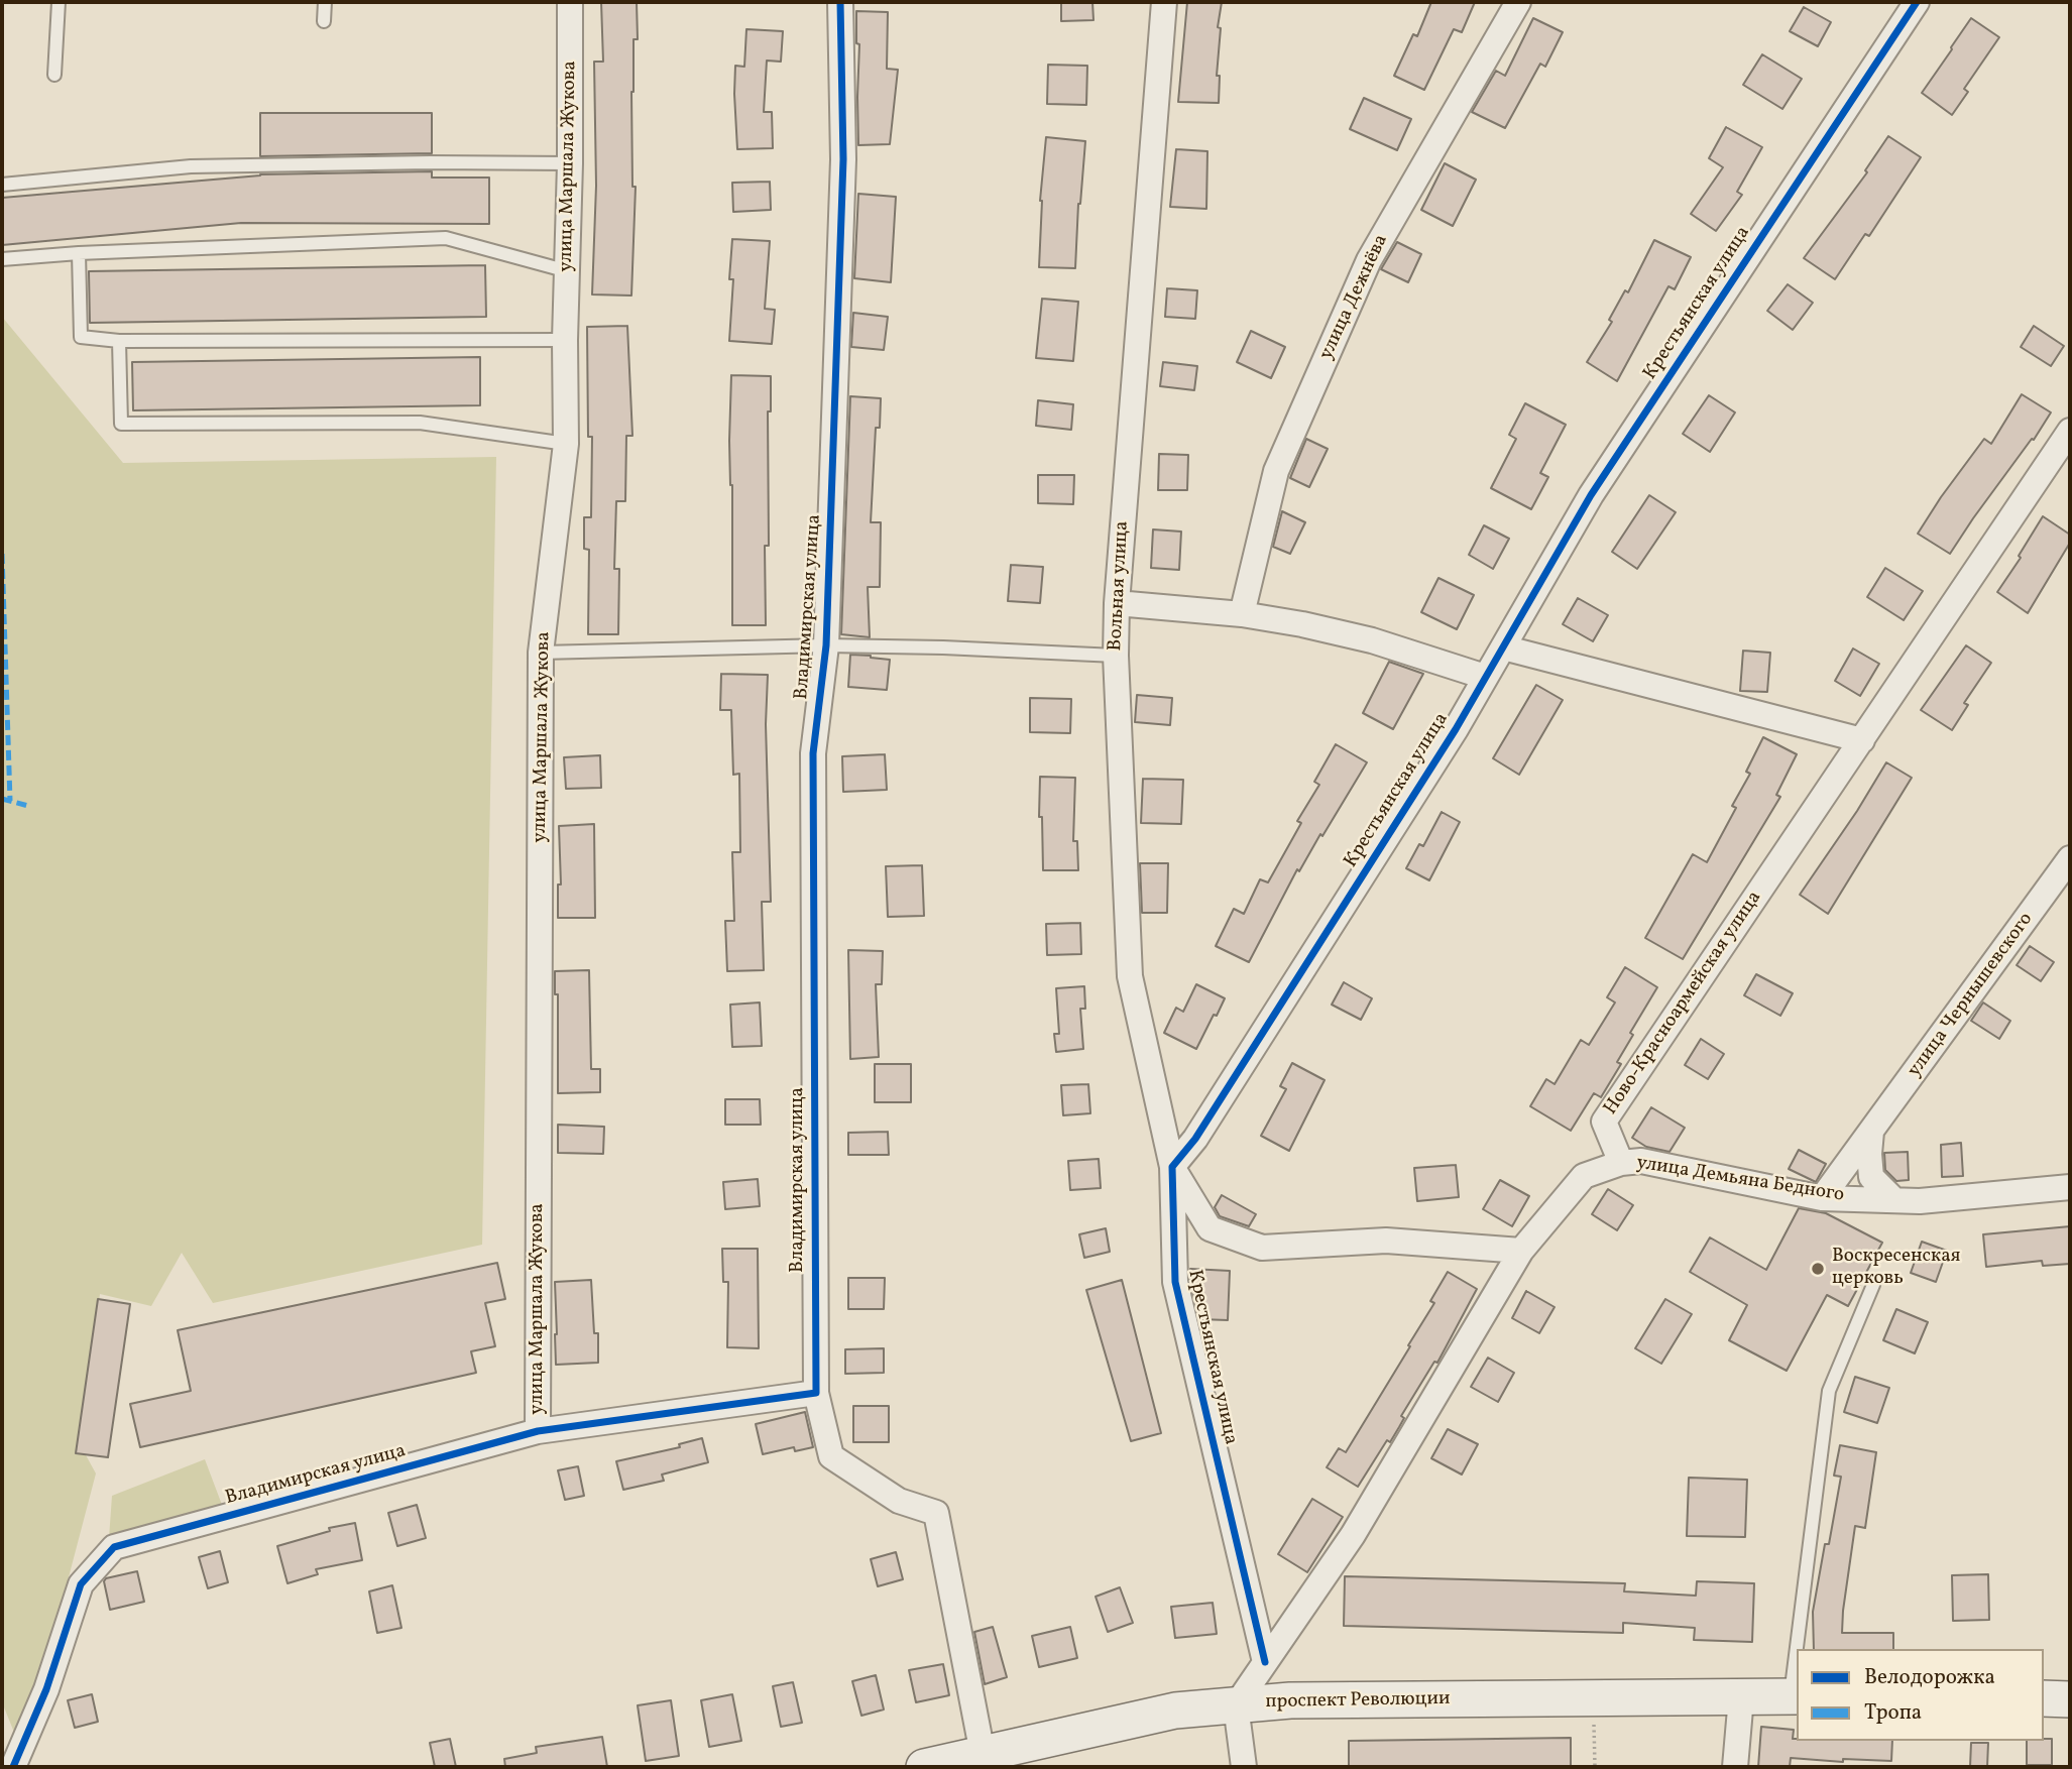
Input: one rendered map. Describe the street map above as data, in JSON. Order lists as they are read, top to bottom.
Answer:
{
  "streets": {
    "street": [
      "улица Маршала Жукова",
      "улица Дежнёва",
      "Крестьянская улица",
      "Вольная улица",
      "Владимирская улица",
      "улица Чернышевского",
      "Ново-Красноармейская улица",
      "улица Демьяна Бедного",
      "проспект Революции"
    ]
  },
  "crossings": [
    ["улица Маршала Жукова", "Владимирская улица"],
    ["Крестьянская улица", "Вольная улица"],
    ["Владимирская улица", "проспект Революции"],
    ["улица Чернышевского", "улица Демьяна Бедного"],
    ["Ново-Красноармейская улица", "улица Демьяна Бедного"]
  ],
  "places": ["Воскресенская церковь"],
  "legend": ["Велодорожка", "Тропа"]
}
